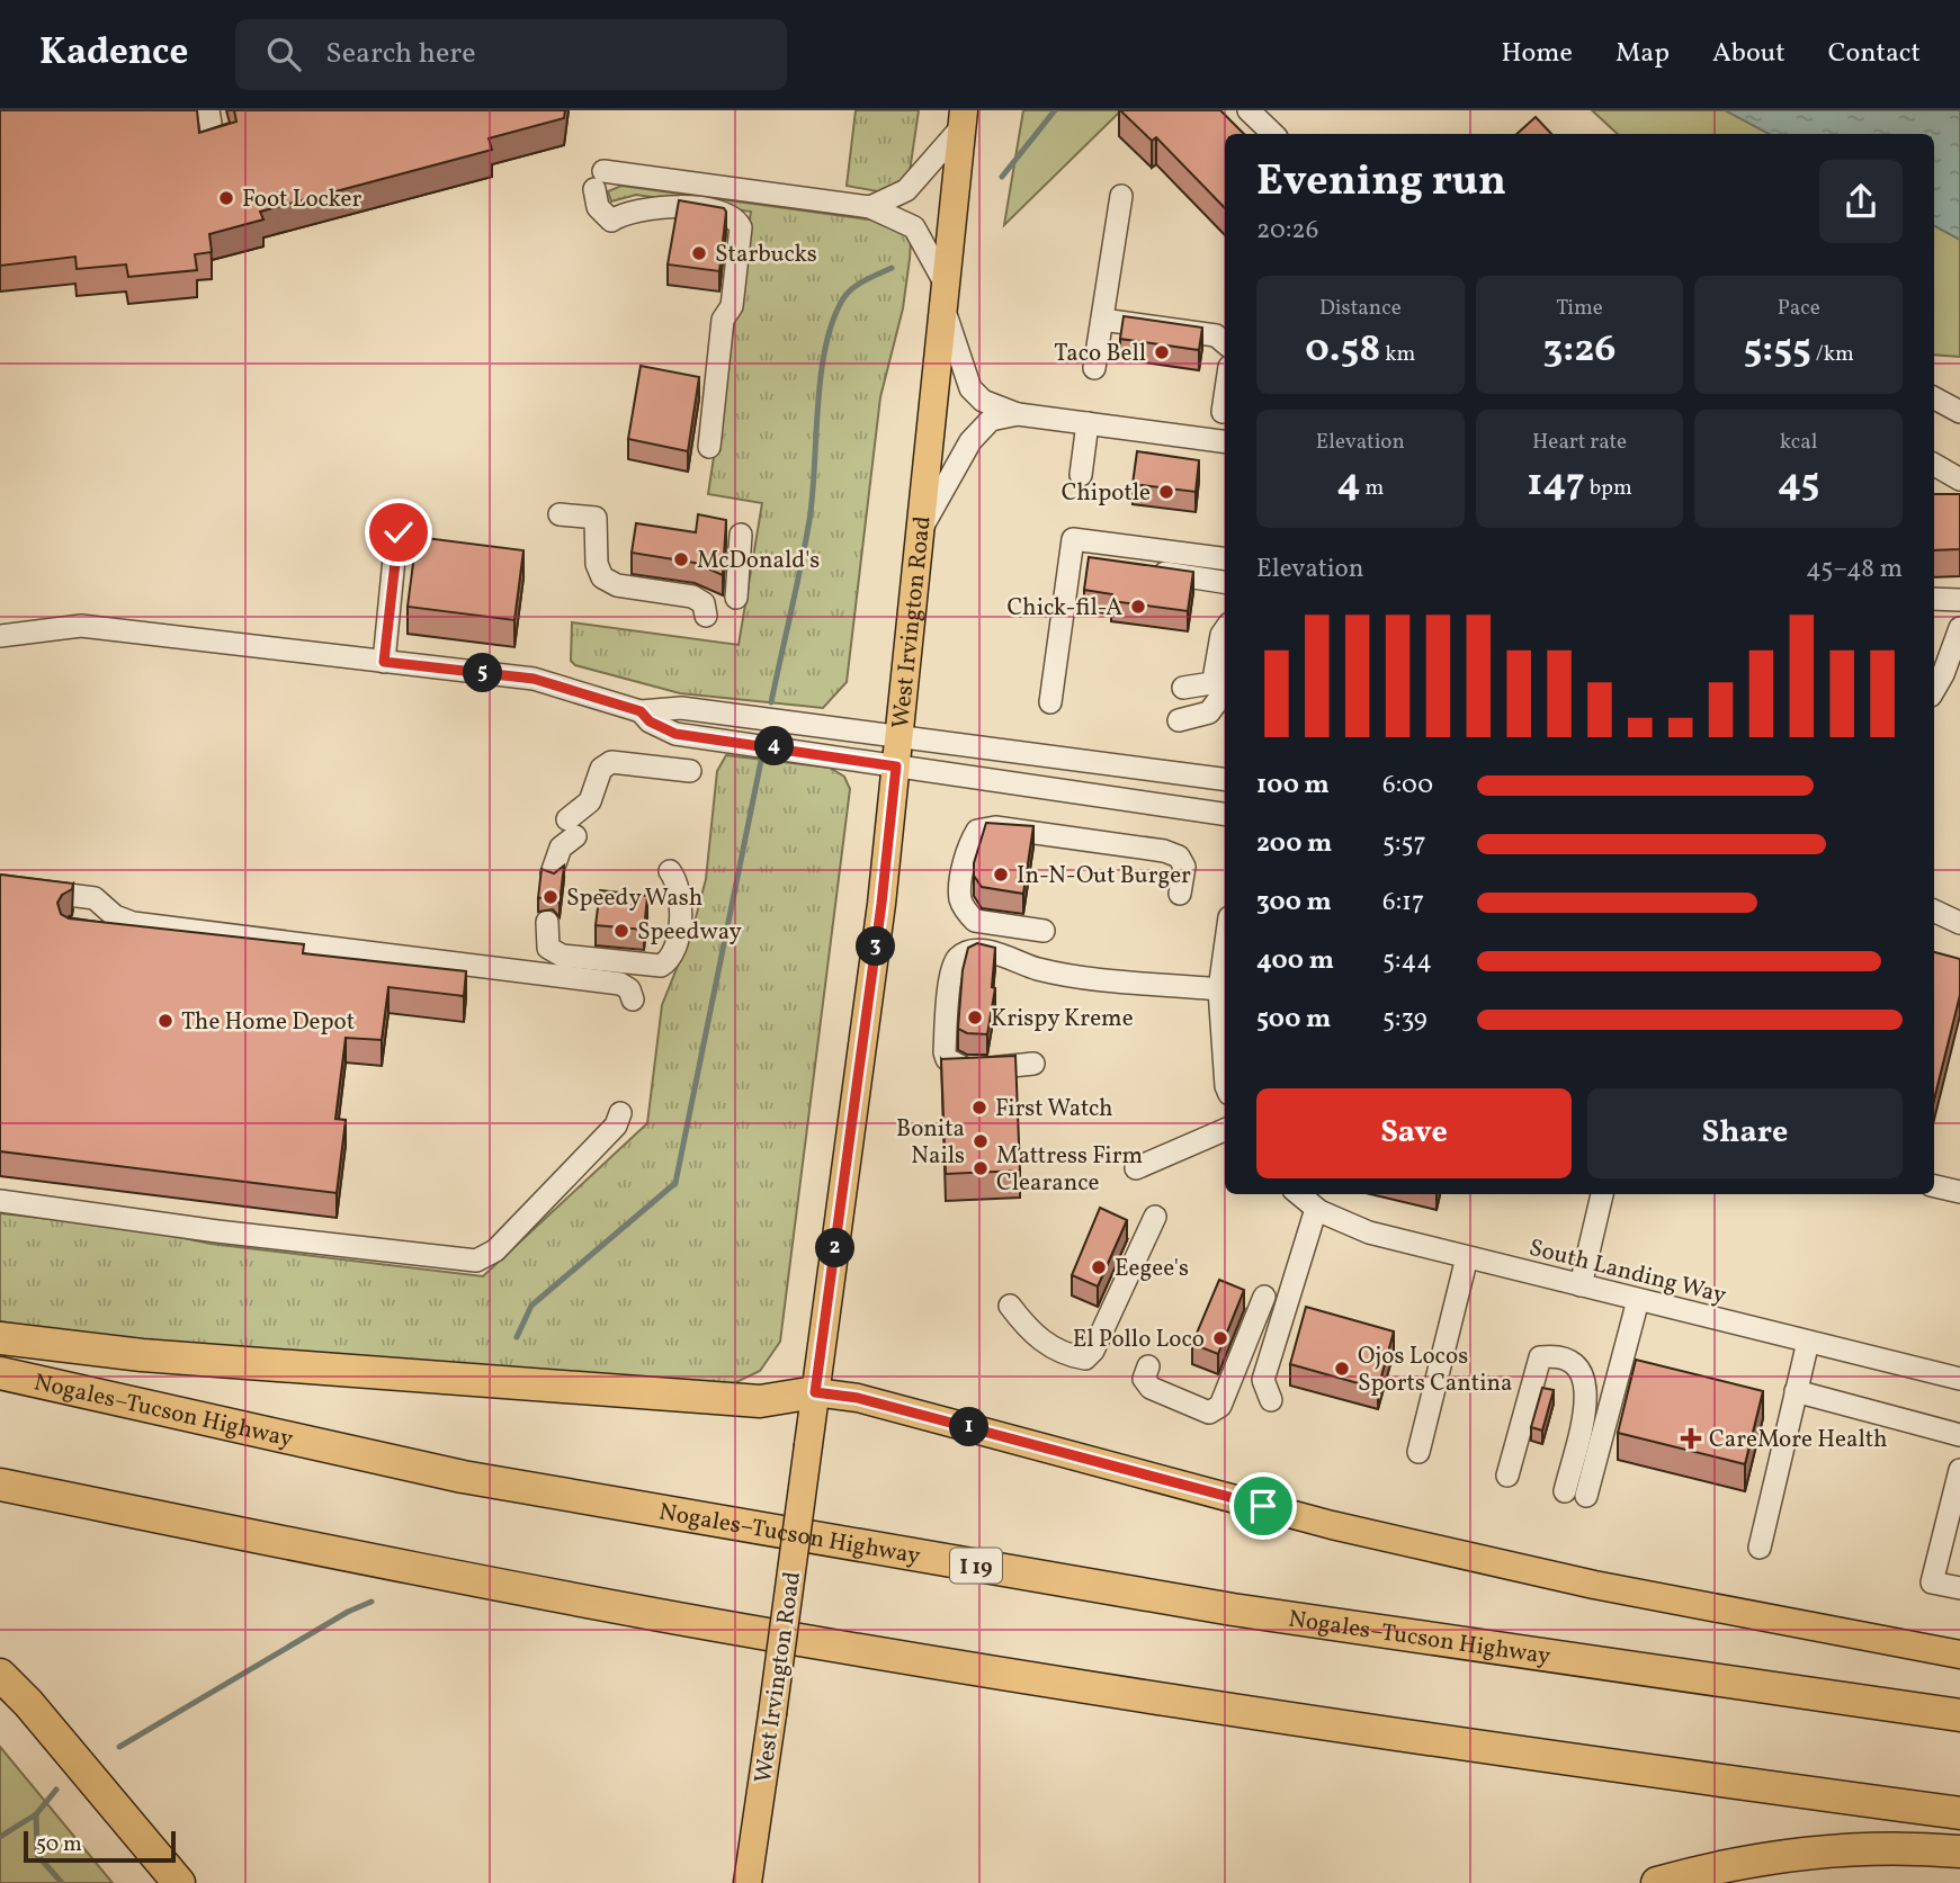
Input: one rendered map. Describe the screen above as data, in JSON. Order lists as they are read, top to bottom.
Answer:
{
  "streets": {
    "highway": ["Nogales–Tucson Highway", "I 19"],
    "main road": ["West Irvington Road"],
    "street": ["South Landing Way"]
  },
  "places": {
    "other": [
      "Foot Locker",
      "Starbucks",
      "Taco Bell",
      "Chipotle",
      "McDonald's",
      "Chick-fil-A",
      "In-N-Out Burger",
      "Speedy Wash",
      "Speedway",
      "Krispy Kreme",
      "The Home Depot",
      "First Watch",
      "Bonita Nails",
      "Mattress Firm Clearance",
      "Eegee's",
      "El Pollo Loco",
      "Ojos Locos Sports Cantina"
    ],
    "health": ["CareMore Health"]
  },
  "scale_bar": "50 m",
  "page": {
    "header": "Kadence",
    "search": "Search here",
    "nav": [
      "Home",
      "Map",
      "About",
      "Contact"
    ],
    "heading": ["Evening run", "20:26"],
    "stats": [
      ["Distance", "0.58 km"],
      ["Time", "3:26"],
      ["Pace", "5:55 /km"],
      ["Elevation", "4 m"],
      ["Heart rate", "147 bpm"],
      ["kcal", "45"]
    ],
    "chart": ["Elevation", "45–48 m"],
    "pins": [
      "5",
      "4",
      "3",
      "2",
      "1"
    ],
    "list": [
      {
        "name": "100 m",
        "note": "6:00"
      },
      {
        "name": "200 m",
        "note": "5:57"
      },
      {
        "name": "300 m",
        "note": "6:17"
      },
      {
        "name": "400 m",
        "note": "5:44"
      },
      {
        "name": "500 m",
        "note": "5:39"
      }
    ],
    "buttons": ["Save", "Share"],
    "scale": "50 m"
  }
}
